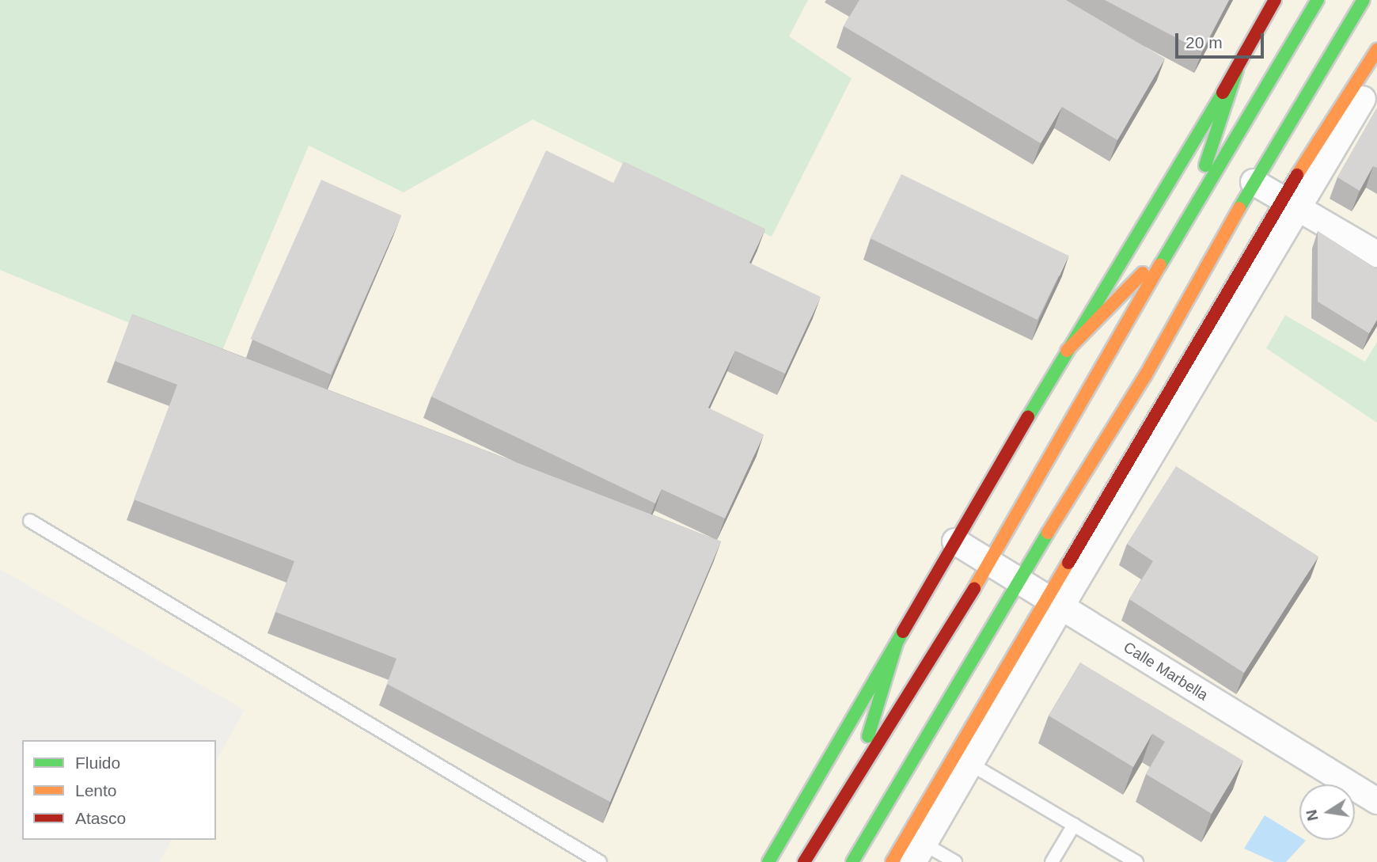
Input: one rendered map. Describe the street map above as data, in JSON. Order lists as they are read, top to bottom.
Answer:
{
  "streets": {
    "street": ["Calle Marbella"]
  },
  "legend": ["Fluido", "Lento", "Atasco"],
  "scale_bar": "20 m",
  "north": "left"
}
